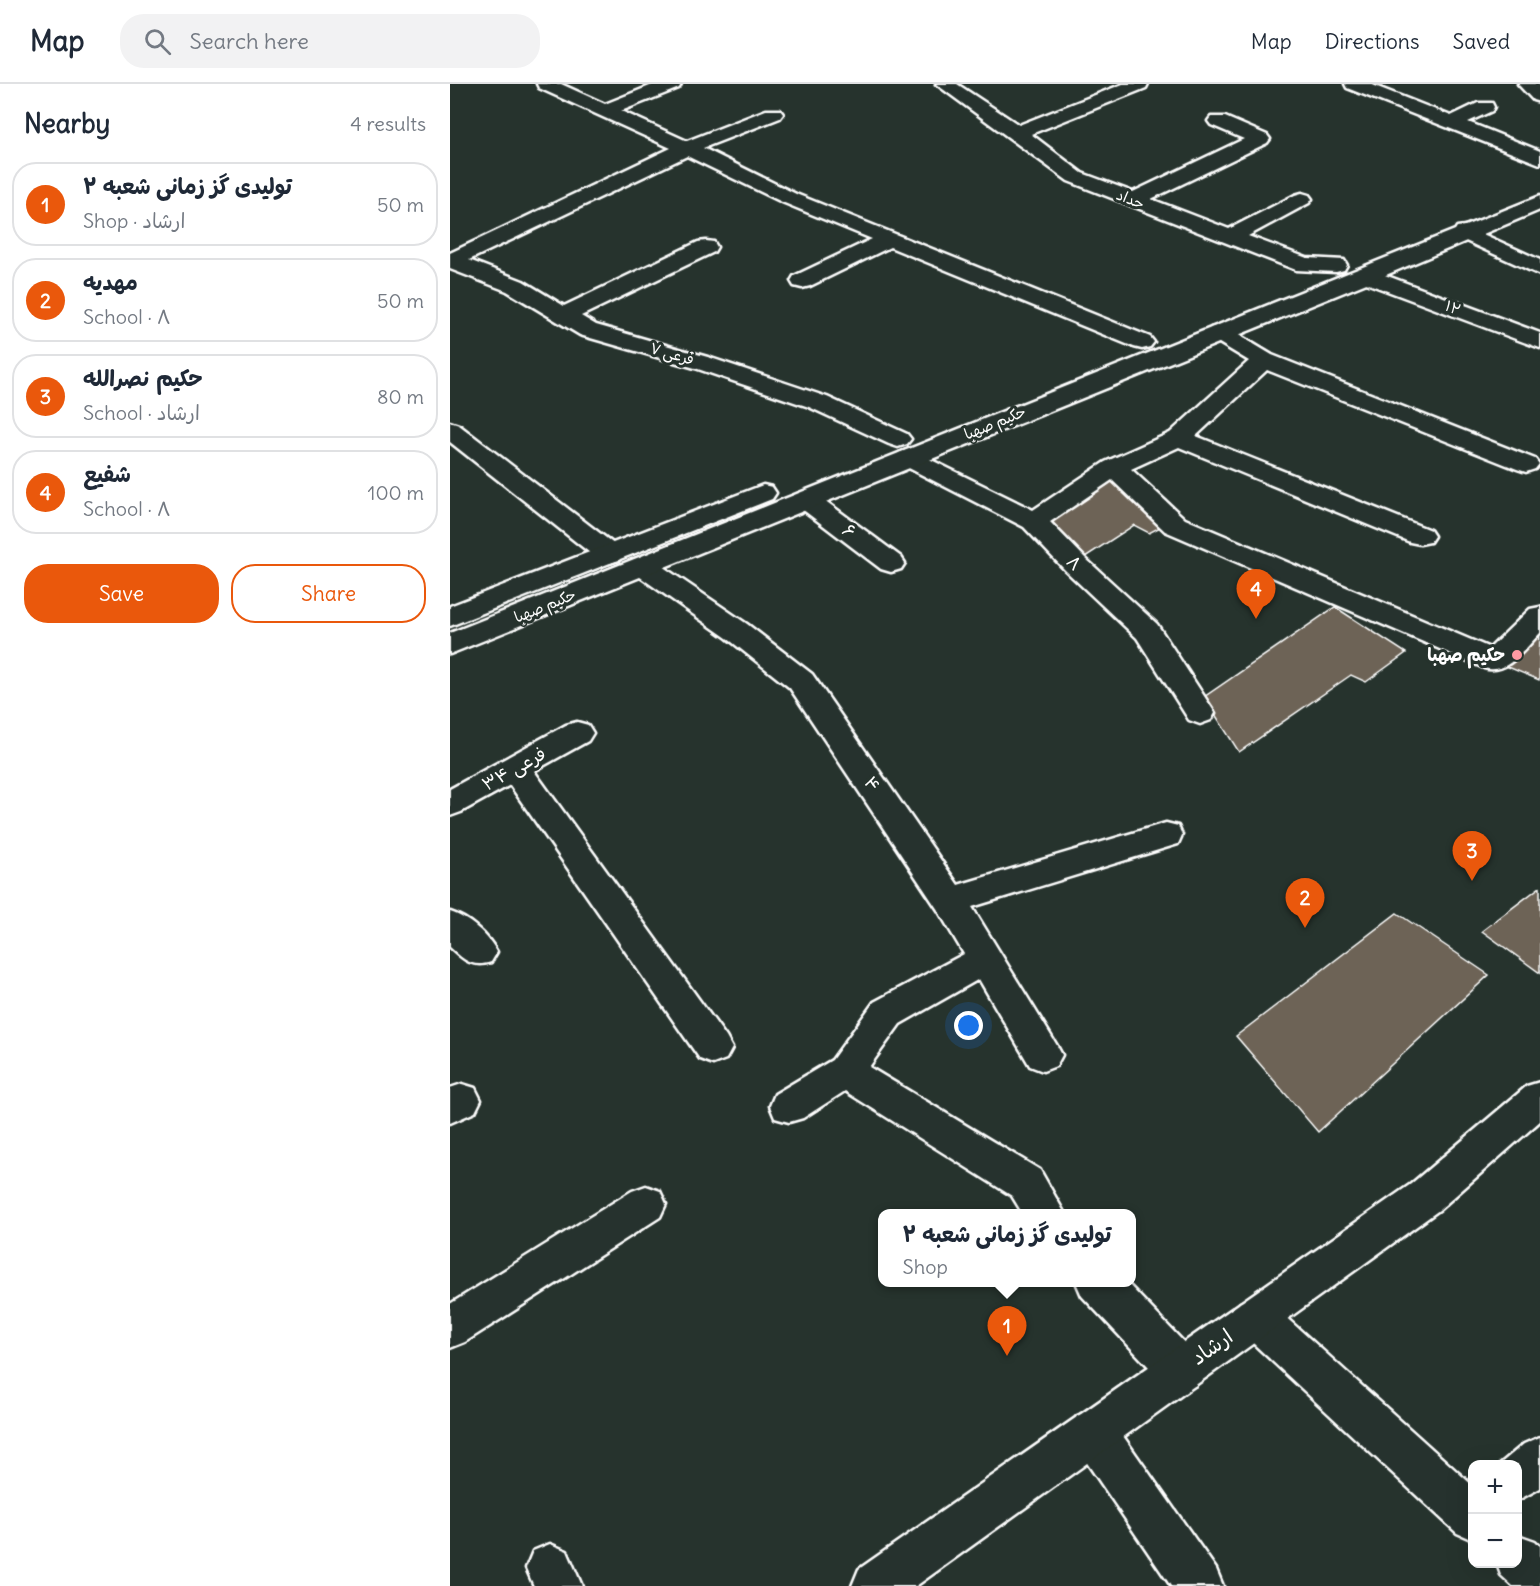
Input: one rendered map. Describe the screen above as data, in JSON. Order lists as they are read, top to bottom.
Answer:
{
  "streets": {
    "street": [
      "حداد",
      "۱۲",
      "فرعی ۷",
      "حکیم صهبا",
      "۶",
      "۸",
      "فرعی ۳۴",
      "۴",
      "ارشاد"
    ]
  },
  "crossings": [
    ["حداد", "۱۲"],
    ["حداد", "حکیم صهبا"],
    ["۱۲", "حکیم صهبا"],
    ["فرعی ۷", "حکیم صهبا"],
    ["فرعی ۷", "۸"],
    ["حکیم صهبا", "۶"],
    ["حکیم صهبا", "۸"],
    ["حکیم صهبا", "۴"]
  ],
  "places": ["حکیم صهبا"],
  "page": {
    "header": "Map",
    "search": "Search here",
    "nav": ["Map", "Directions", "Saved"],
    "heading": ["Nearby", "4 results"],
    "list": [
      {
        "mark": "1",
        "name": "تولیدی گز زمانی شعبه ۲",
        "note": "Shop · ارشاد",
        "value": "50 m"
      },
      {
        "mark": "2",
        "name": "مهدیه",
        "note": "School · ۸",
        "value": "50 m"
      },
      {
        "mark": "3",
        "name": "حکیم نصرالله",
        "note": "School · ارشاد",
        "value": "80 m"
      },
      {
        "mark": "4",
        "name": "شفیع",
        "note": "School · ۸",
        "value": "100 m"
      }
    ],
    "buttons": ["Save", "Share"],
    "pins": [
      "4",
      "3",
      "2",
      "1"
    ],
    "popup": ["تولیدی گز زمانی شعبه ۲", "Shop"],
    "map_buttons": ["+", "−"]
  }
}
